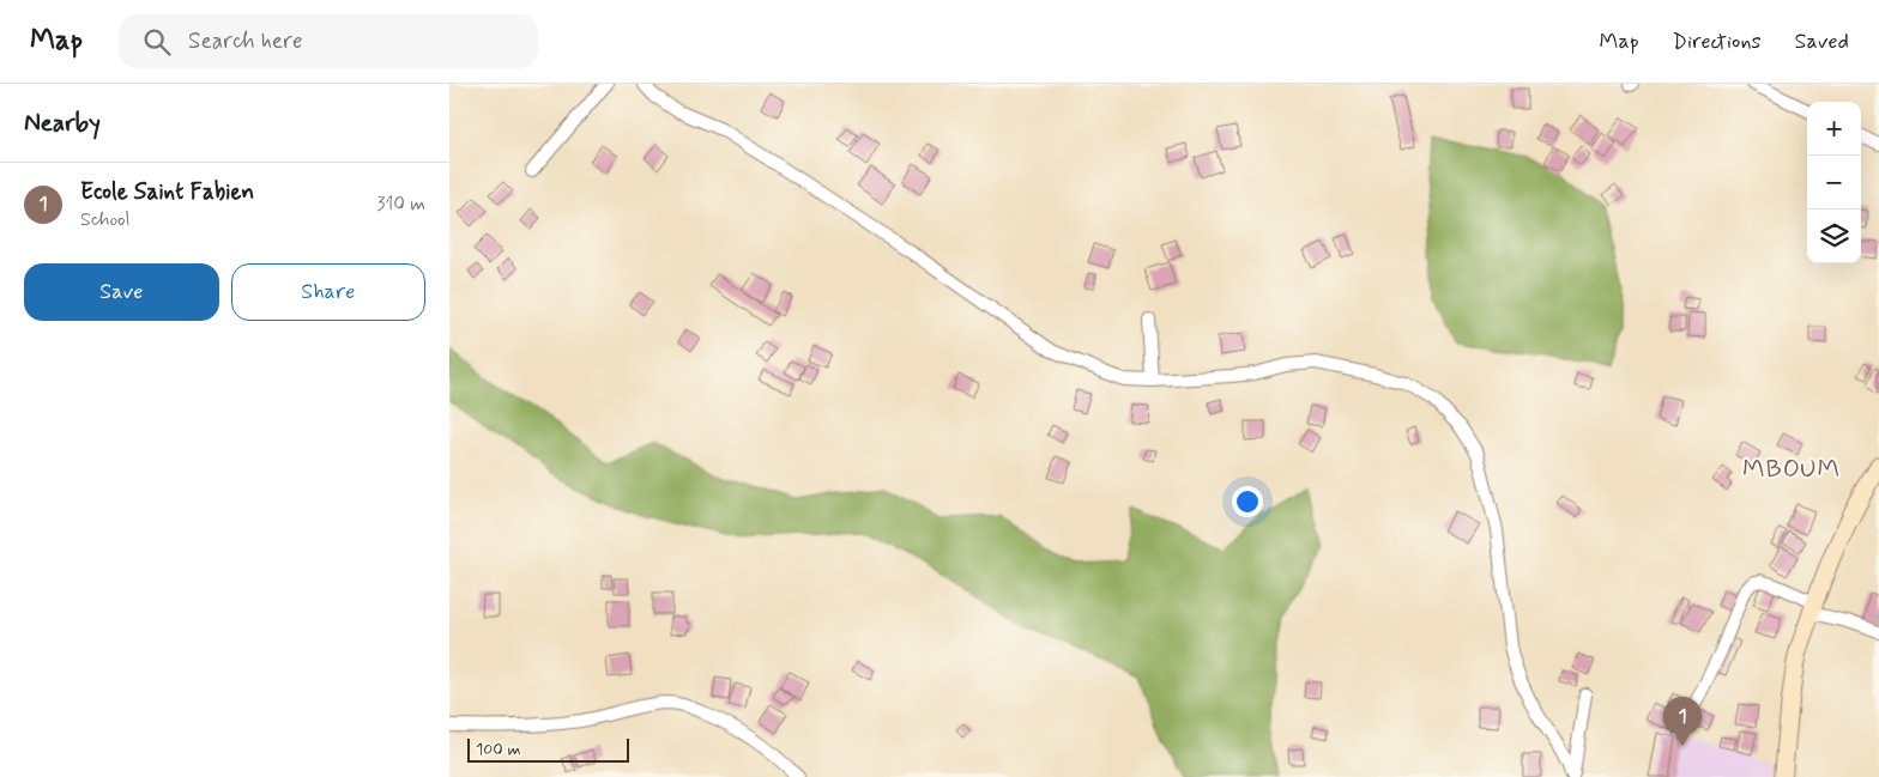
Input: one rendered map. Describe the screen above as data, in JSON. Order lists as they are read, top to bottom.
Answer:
{
  "districts": ["MBOUM"],
  "scale_bar": "100 m",
  "page": {
    "header": "Map",
    "search": "Search here",
    "nav": ["Map", "Directions", "Saved"],
    "heading": "Nearby",
    "map_buttons": ["+", "−"],
    "list": [
      {
        "mark": "1",
        "name": "Ecole Saint Fabien",
        "note": "School",
        "value": "310 m"
      }
    ],
    "buttons": ["Save", "Share"],
    "pins": "1",
    "scale": "100 m"
  }
}
